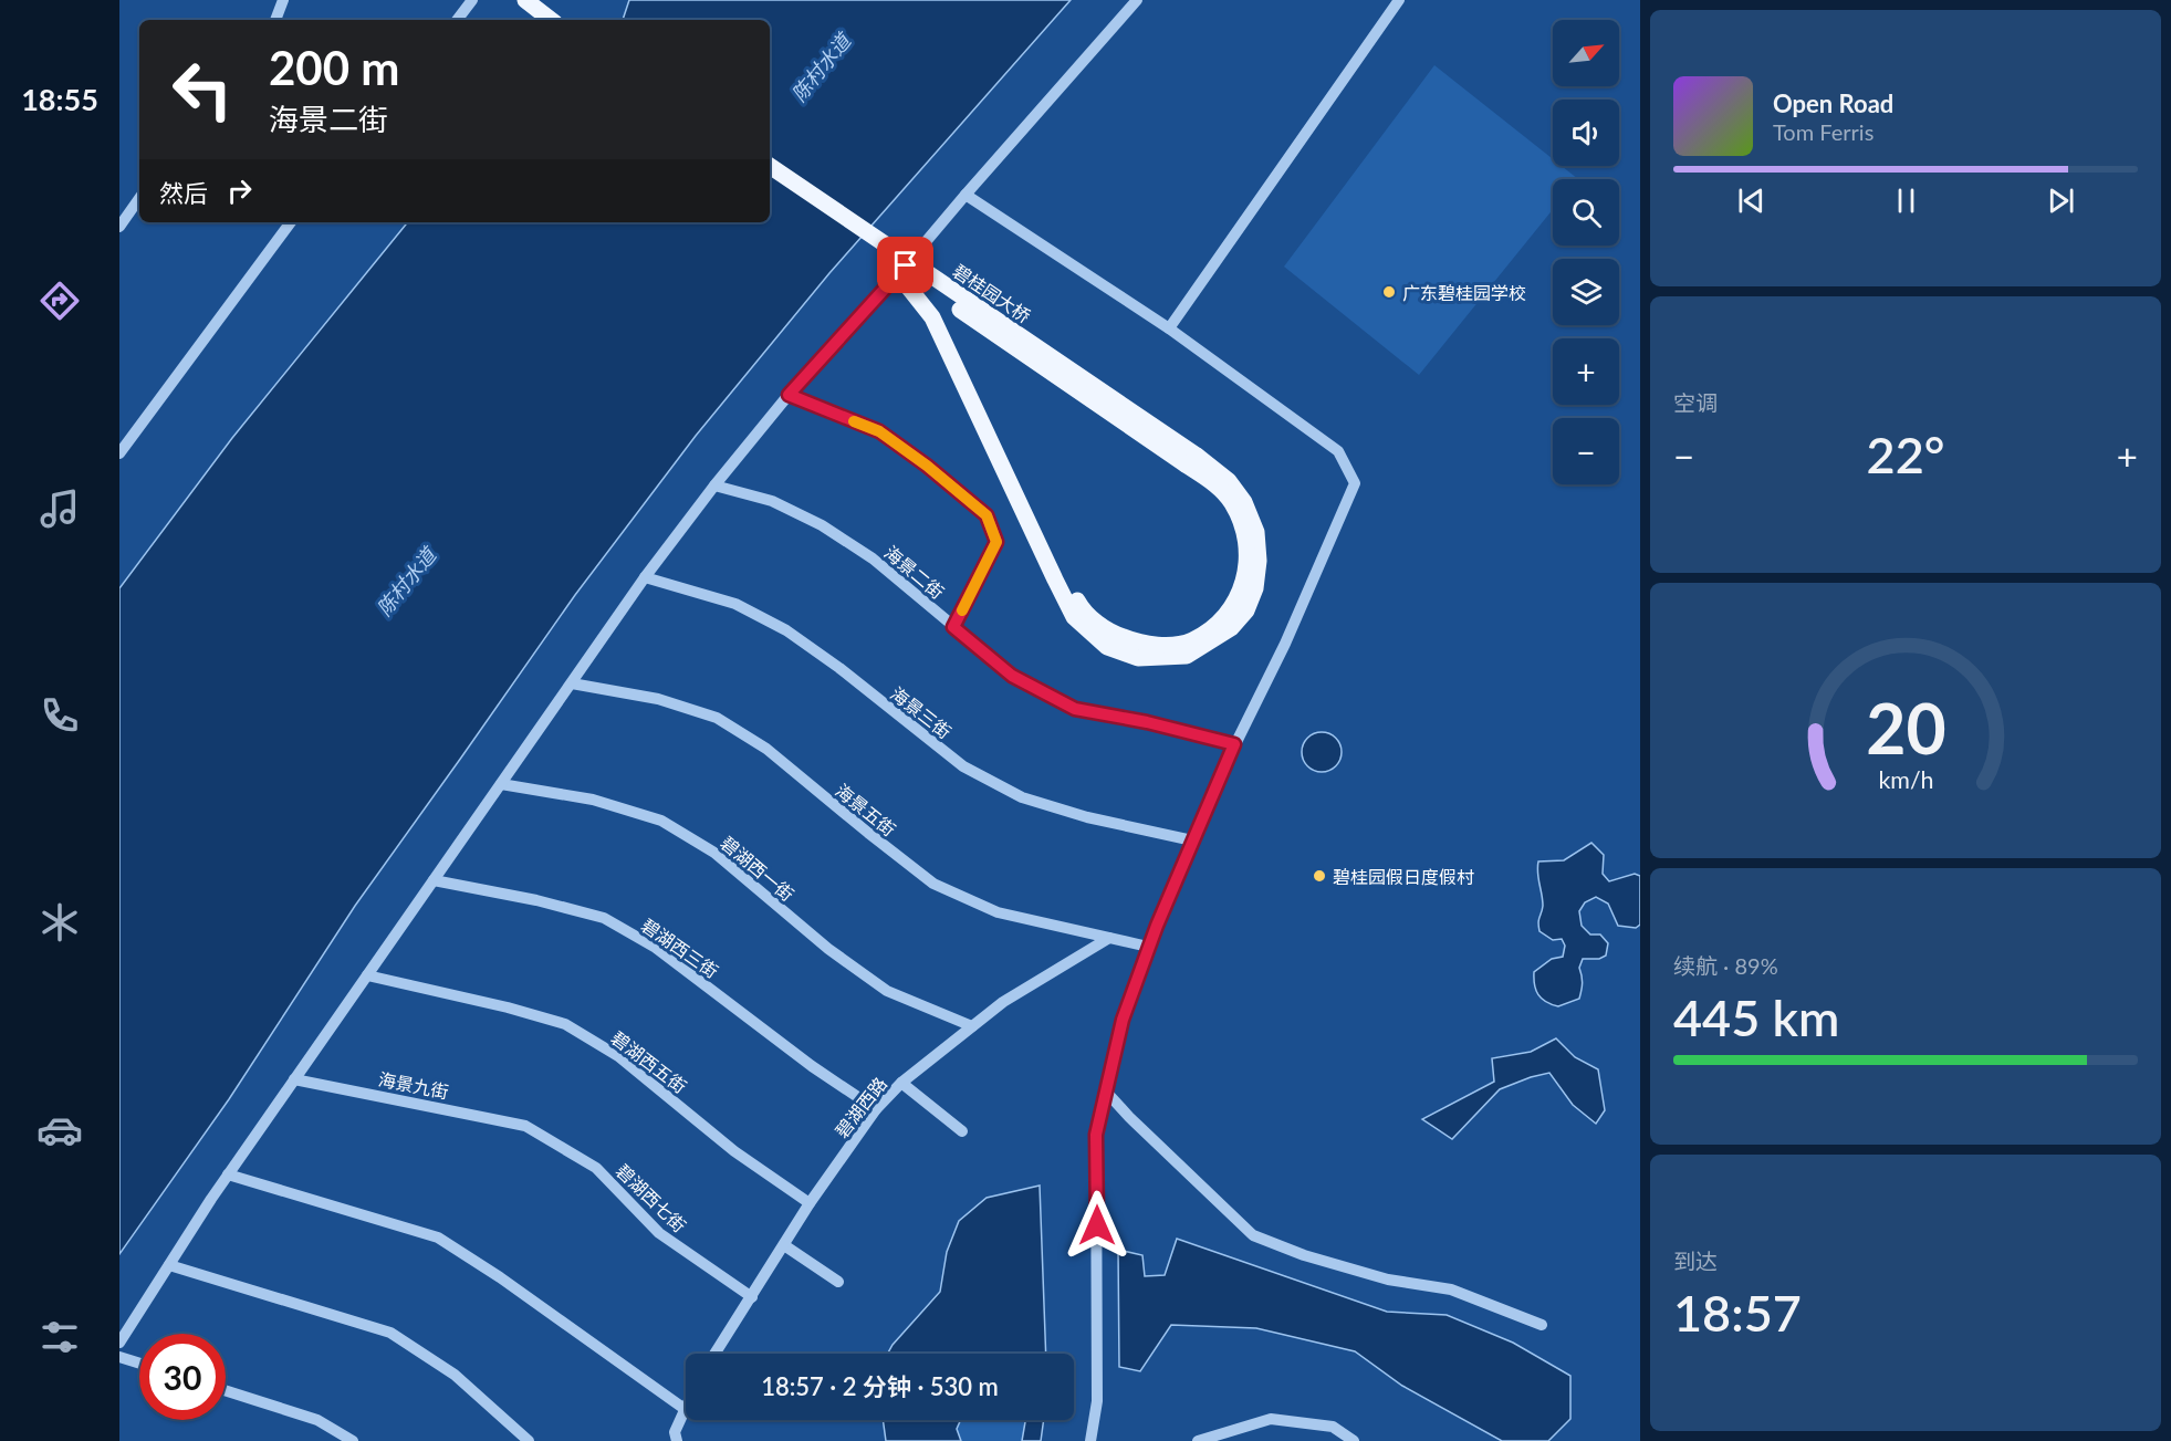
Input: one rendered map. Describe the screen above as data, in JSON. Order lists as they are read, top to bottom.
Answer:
{
  "streets": {
    "main road": ["碧桂园大桥"],
    "street": [
      "海景二街",
      "海景三街",
      "海景五街",
      "碧湖西一街",
      "碧湖西三街",
      "碧湖西五街",
      "海景九街",
      "碧湖西路",
      "碧湖西七街"
    ]
  },
  "crossings": [
    ["海景五街", "碧湖西路"],
    ["碧湖西一街", "碧湖西路"],
    ["碧湖西三街", "碧湖西路"],
    ["碧湖西五街", "碧湖西路"],
    ["海景九街", "碧湖西七街"],
    ["碧湖西路", "碧湖西七街"]
  ],
  "water": ["陈村水道"],
  "places": ["广东碧桂园学校", "碧桂园假日度假村"],
  "north": "top right",
  "page": {
    "tabs": "18:55",
    "map_buttons": ["+", "−"],
    "turn": ["200 m", "海景二街"],
    "song": ["Open Road", "Tom Ferris"],
    "then": "然后",
    "tile": [
      "空调",
      ["续航 · 89%", "445 km"],
      ["到达", "18:57"]
    ],
    "heat": ["−", "22°", "+"],
    "limit": "30",
    "trip": "18:57 · 2 分钟 · 530 m",
    "gauge": ["20", "km/h"]
  }
}
